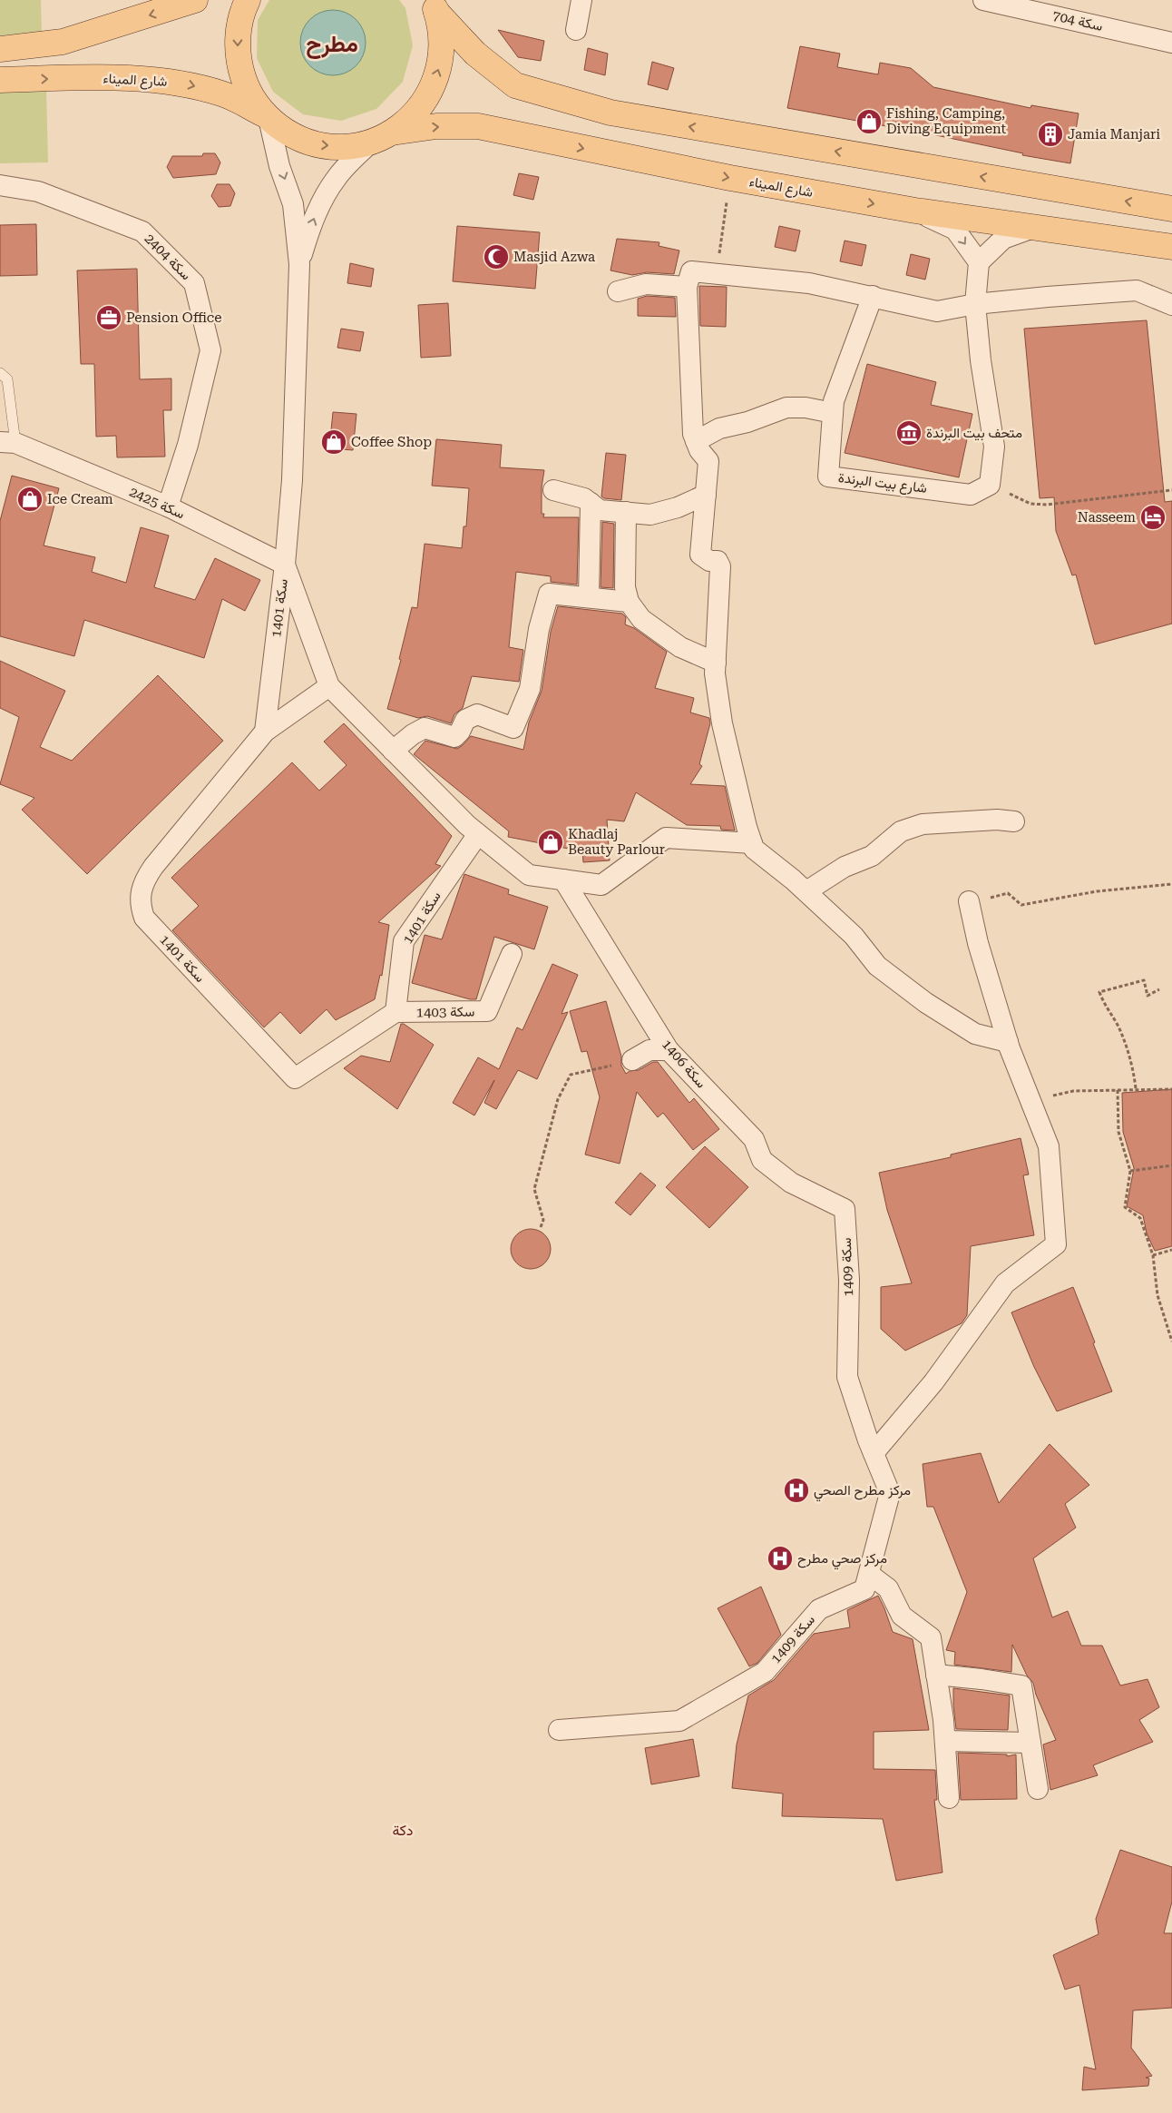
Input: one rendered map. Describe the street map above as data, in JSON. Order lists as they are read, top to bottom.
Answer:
{
  "streets": {
    "main road": ["شارع الميناء"],
    "street": [
      "سكة 704",
      "سكة 2404",
      "شارع بيت البرندة",
      "سكة 2425",
      "1401 سكة",
      "سكة 1401",
      "1403 سكة",
      "1406 سكة",
      "1409 سكة"
    ]
  },
  "crossings": [
    ["سكة 2404", "سكة 2425"],
    ["سكة 2425", "1401 سكة"],
    ["1401 سكة", "سكة 1401"],
    ["1401 سكة", "1403 سكة"],
    ["سكة 1401", "1403 سكة"],
    ["1406 سكة", "1409 سكة"]
  ],
  "districts": ["مطرح", "دكة"],
  "places": {
    "shop": [
      "Fishing, Camping, Diving Equipment",
      "Coffee Shop",
      "Ice Cream",
      "Khadlaj Beauty Parlour"
    ],
    "building": ["Jamia Manjari"],
    "mosque": ["Masjid Azwa"],
    "office": ["Pension Office"],
    "museum": ["متحف بيت البرندة"],
    "hotel": ["Nasseem"],
    "hospital": ["مركز مطرح الصحي", "مركز صحي مطرح"]
  }
}
